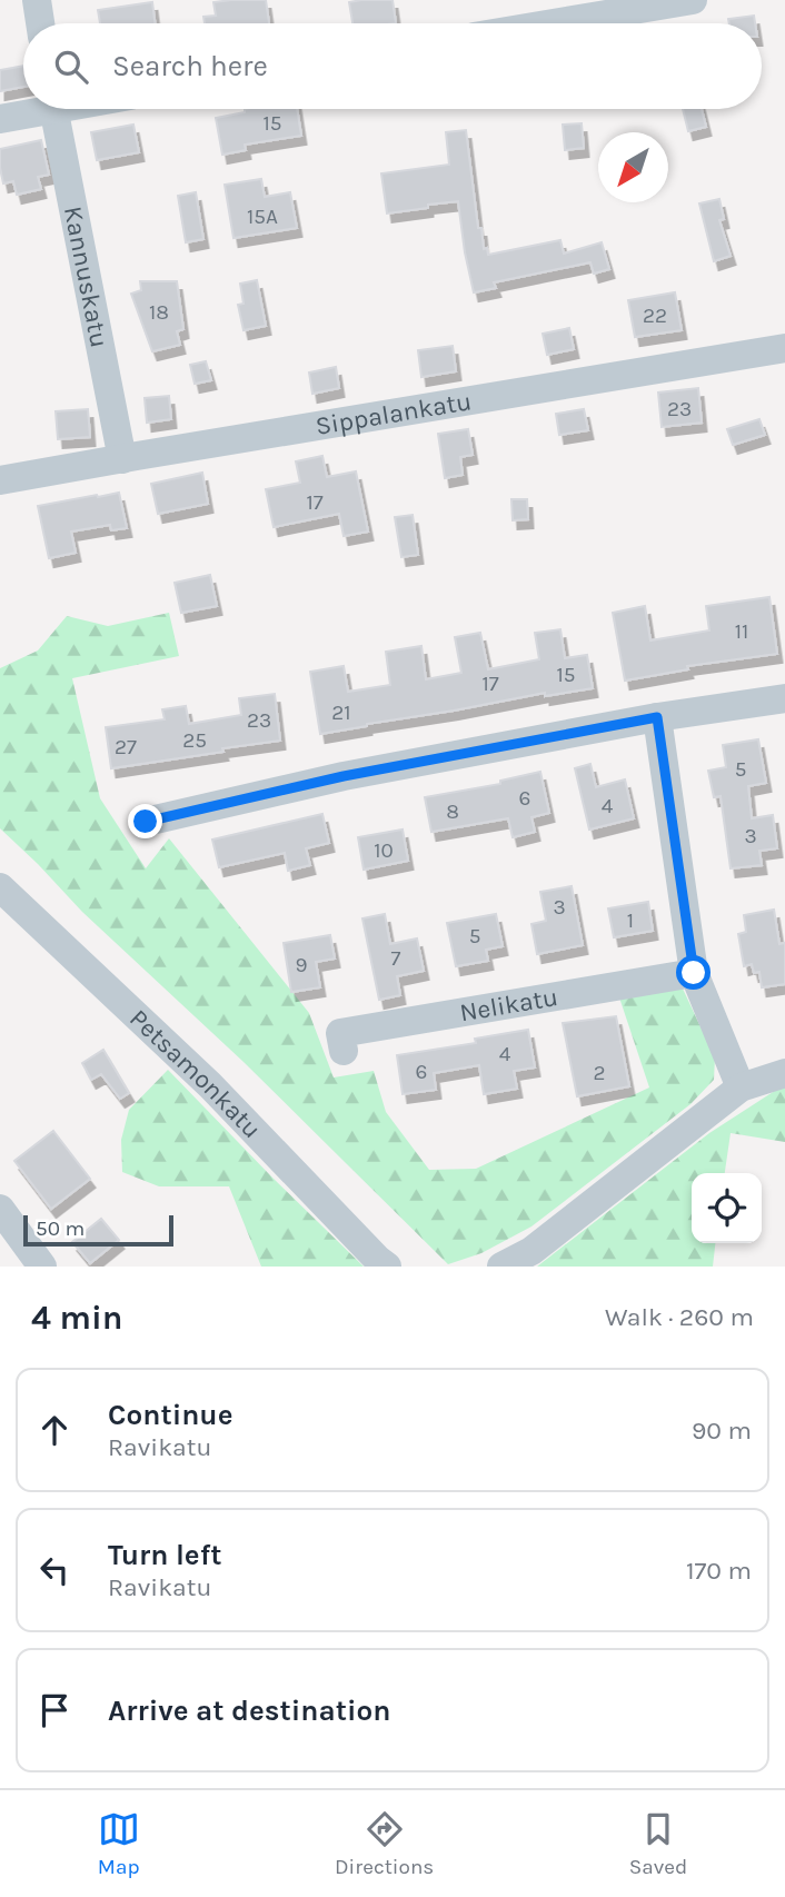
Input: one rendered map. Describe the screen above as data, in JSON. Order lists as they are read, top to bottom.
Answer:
{
  "streets": {
    "street": [
      "Kannuskatu",
      "Sippalankatu",
      "Nelikatu",
      "Petsamonkatu"
    ]
  },
  "crossings": [
    ["Kannuskatu", "Sippalankatu"]
  ],
  "house_numbers": [
    "15",
    "15A",
    "18",
    "22",
    "23",
    "17",
    "11",
    "15",
    "17",
    "21",
    "23",
    "25",
    "27",
    "5",
    "6",
    "4",
    "8",
    "3",
    "10",
    "3",
    "1",
    "5",
    "7",
    "9",
    "4",
    "6",
    "2"
  ],
  "scale_bar": "50 m",
  "north": "bottom left",
  "page": {
    "search": "Search here",
    "scale": "50 m",
    "heading": ["4 min", "Walk · 260 m"],
    "list": [
      ["Continue", "Ravikatu", "90 m"],
      ["Turn left", "Ravikatu", "170 m"],
      "Arrive at destination"
    ],
    "nav": ["Map", "Directions", "Saved"]
  }
}
